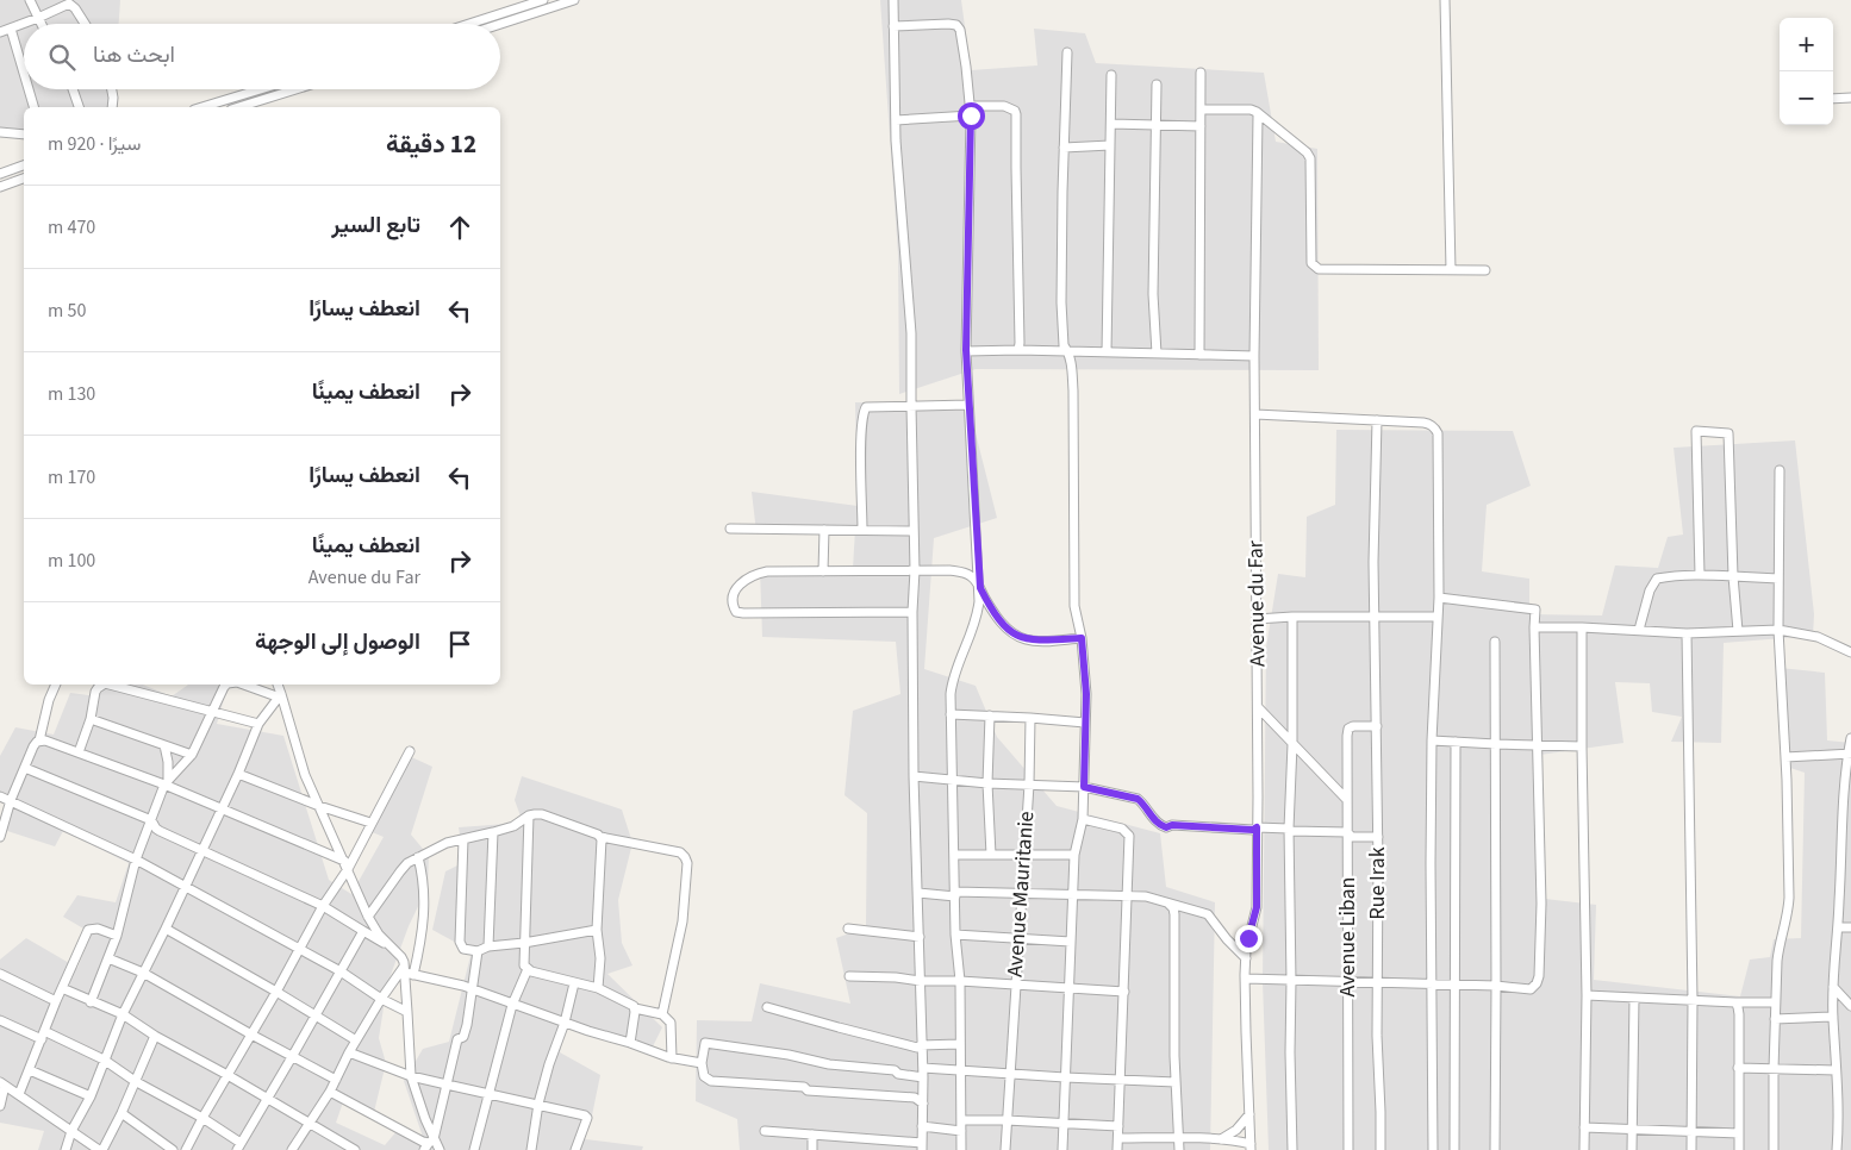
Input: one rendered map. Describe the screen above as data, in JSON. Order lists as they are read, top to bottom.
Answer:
{
  "streets": {
    "street": [
      "Avenue du Far",
      "Rue Irak",
      "Avenue Mauritanie",
      "Avenue Liban"
    ]
  },
  "crossings": [
    ["Rue Irak", "Avenue Liban"]
  ],
  "page": {
    "map_buttons": ["+", "−"],
    "search": "ابحث هنا",
    "heading": ["12 دقيقة", "سيرًا · 920 m"],
    "list": [
      ["تابع السير", "470 m"],
      ["انعطف يسارًا", "50 m"],
      ["انعطف يمينًا", "130 m"],
      ["انعطف يسارًا", "170 m"],
      ["انعطف يمينًا", "Avenue du Far", "100 m"],
      "الوصول إلى الوجهة"
    ]
  }
}
